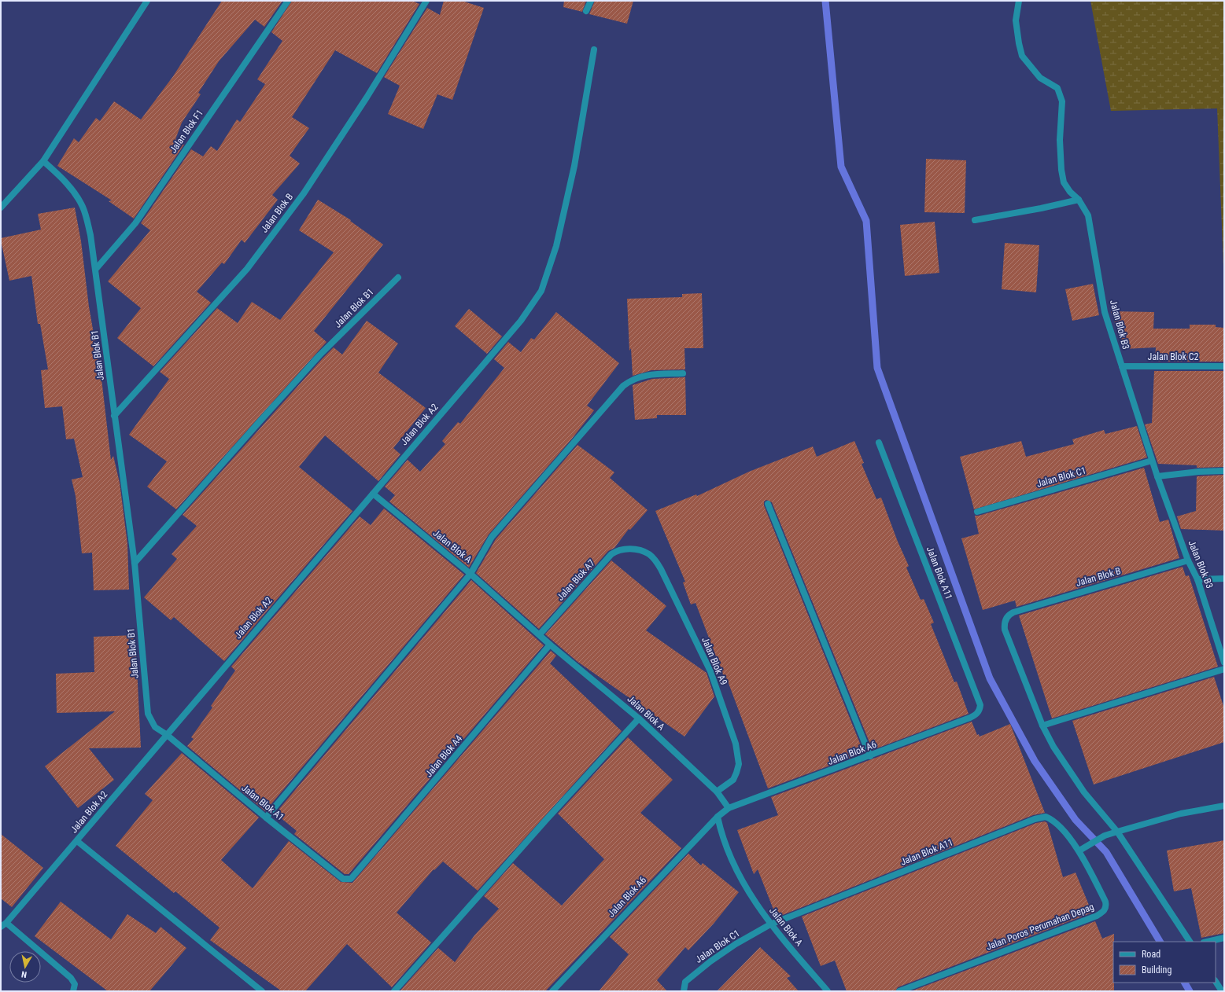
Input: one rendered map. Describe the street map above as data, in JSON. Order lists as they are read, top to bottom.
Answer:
{
  "streets": {
    "street": [
      "Jalan Blok F1",
      "Jalan Blok B",
      "Jalan Blok B1",
      "Jalan Blok B3",
      "Jalan Blok C2",
      "Jalan Blok A2",
      "Jalan Blok C1",
      "Jalan Blok A",
      "Jalan Blok A11",
      "Jalan Blok A7",
      "Jalan Blok A9",
      "Jalan Blok A6",
      "Jalan Blok A4",
      "Jalan Blok A1",
      "Jalan Poros Perumahan Depag"
    ]
  },
  "crossings": [
    ["Jalan Blok F1", "Jalan Blok B1"],
    ["Jalan Blok B", "Jalan Blok B1"],
    ["Jalan Blok B", "Jalan Blok B3"],
    ["Jalan Blok B1", "Jalan Blok A2"],
    ["Jalan Blok B1", "Jalan Blok A1"],
    ["Jalan Blok B3", "Jalan Blok C2"],
    ["Jalan Blok B3", "Jalan Blok C1"],
    ["Jalan Blok A2", "Jalan Blok A"],
    ["Jalan Blok A2", "Jalan Blok A1"],
    ["Jalan Blok C1", "Jalan Blok A"],
    ["Jalan Blok C1", "Jalan Blok A11"],
    ["Jalan Blok A", "Jalan Blok A11"],
    ["Jalan Blok A", "Jalan Blok A7"],
    ["Jalan Blok A", "Jalan Blok A9"],
    ["Jalan Blok A", "Jalan Blok A6"],
    ["Jalan Blok A", "Jalan Blok A4"],
    ["Jalan Blok A11", "Jalan Blok A6"],
    ["Jalan Blok A11", "Jalan Poros Perumahan Depag"],
    ["Jalan Blok A7", "Jalan Blok A9"],
    ["Jalan Blok A4", "Jalan Blok A1"]
  ],
  "legend": ["Road", "Building"],
  "north": "bottom"
}
